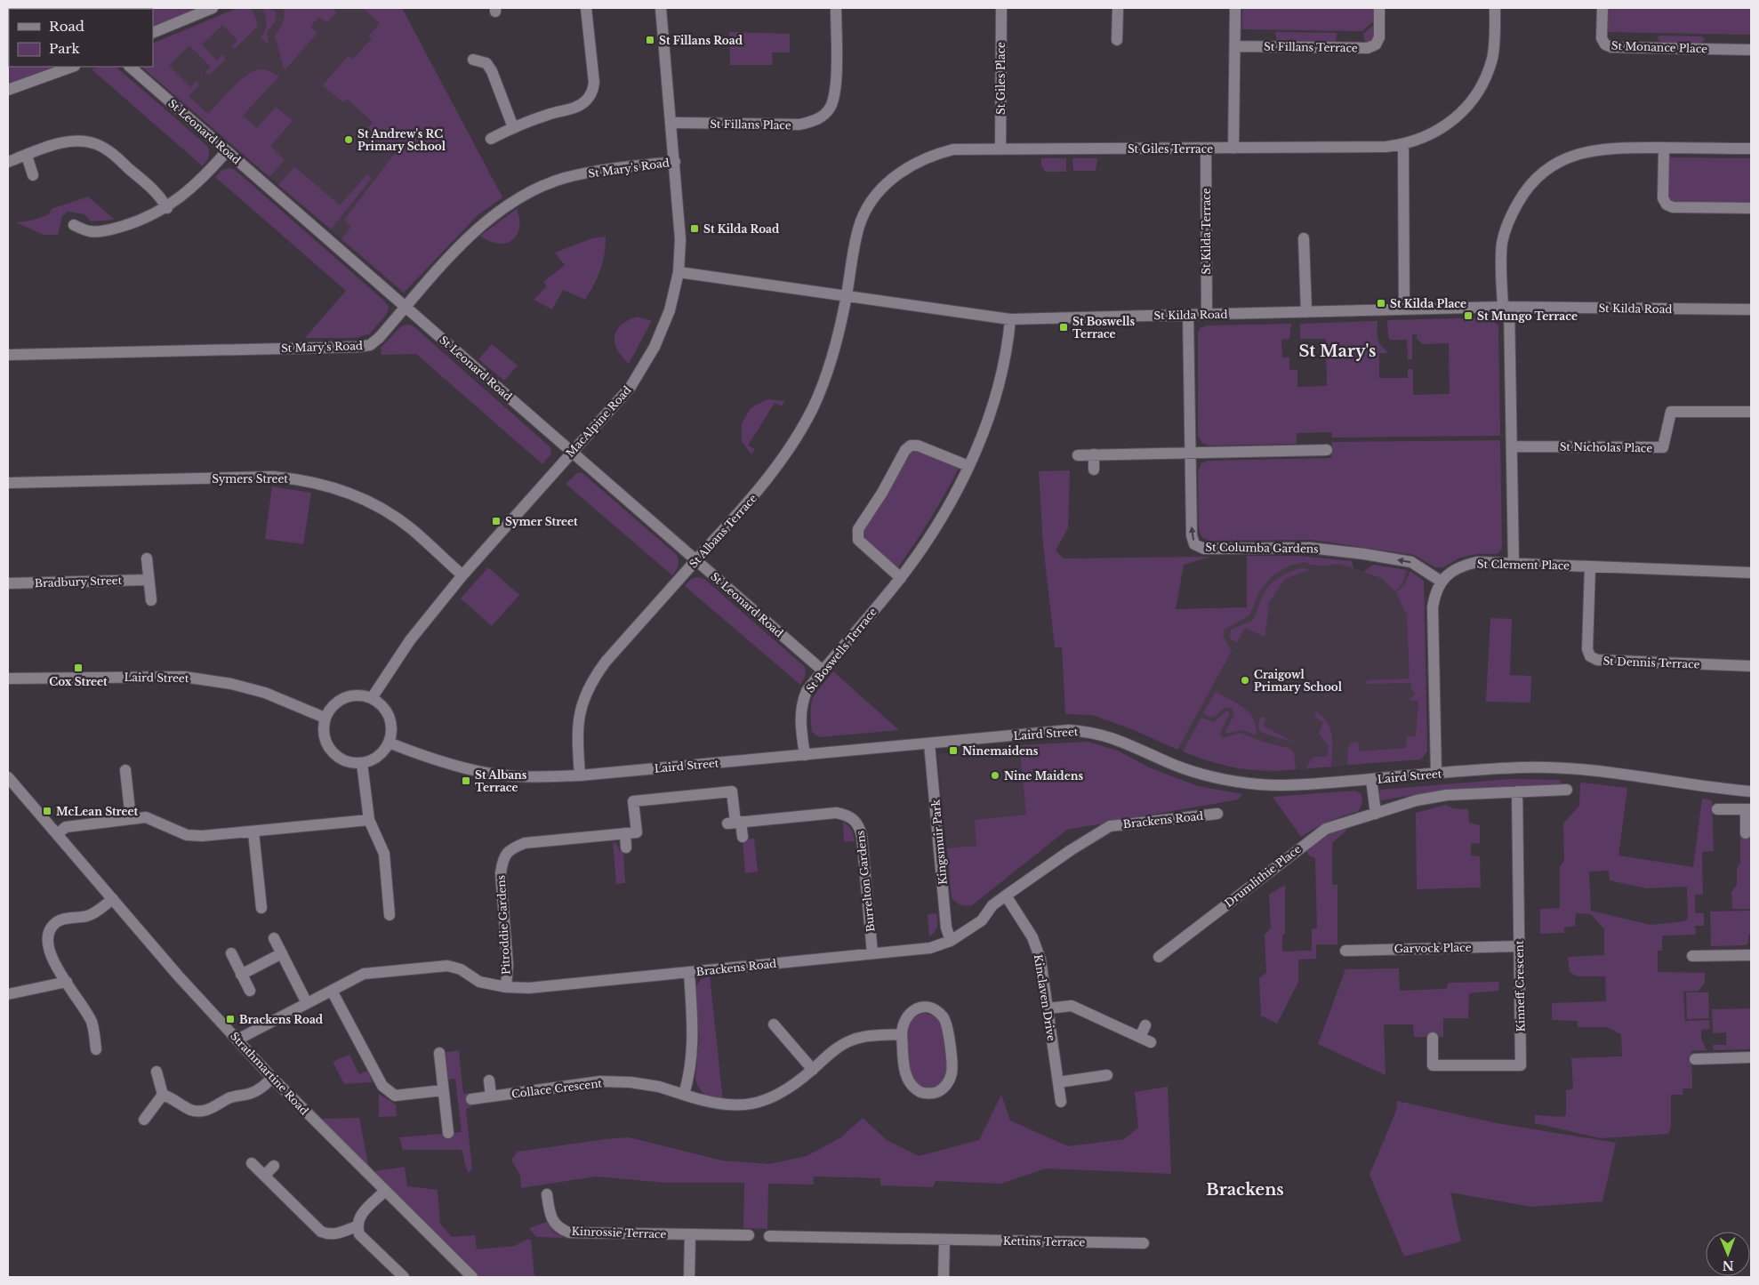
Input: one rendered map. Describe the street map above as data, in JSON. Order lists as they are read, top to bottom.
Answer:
{
  "streets": {
    "street": [
      "St Fillans Terrace",
      "St Monance Place",
      "St Giles Place",
      "St Fillans Place",
      "St Leonard Road",
      "St Giles Terrace",
      "St Mary's Road",
      "St Kilda Terrace",
      "St Kilda Road",
      "MacAlpine Road",
      "St Nicholas Place",
      "Symers Street",
      "St Albans Terrace",
      "St Columba Gardens",
      "St Clement Place",
      "Bradbury Street",
      "St Boswells Terrace",
      "St Dennis Terrace",
      "Laird Street",
      "Brackens Road",
      "Kingsmuir Park",
      "Drumlithie Place",
      "Burrelton Gardens",
      "Pitroddie Gardens",
      "Garvock Place",
      "Kinneff Crescent",
      "Kinclaven Drive",
      "Strathmartine Road",
      "Collace Crescent",
      "Kinrossie Terrace",
      "Kettins Terrace"
    ]
  },
  "crossings": [
    ["St Giles Place", "St Giles Terrace"],
    ["St Fillans Place", "MacAlpine Road"],
    ["St Leonard Road", "St Mary's Road"],
    ["St Leonard Road", "MacAlpine Road"],
    ["St Leonard Road", "St Albans Terrace"],
    ["St Leonard Road", "St Boswells Terrace"],
    ["St Giles Terrace", "St Kilda Terrace"],
    ["St Giles Terrace", "St Kilda Road"],
    ["St Giles Terrace", "St Albans Terrace"],
    ["St Mary's Road", "MacAlpine Road"],
    ["St Kilda Terrace", "St Kilda Road"],
    ["St Kilda Road", "MacAlpine Road"],
    ["St Kilda Road", "St Albans Terrace"],
    ["St Kilda Road", "St Columba Gardens"],
    ["St Kilda Road", "St Boswells Terrace"],
    ["MacAlpine Road", "Symers Street"],
    ["MacAlpine Road", "Laird Street"],
    ["St Albans Terrace", "Laird Street"],
    ["St Columba Gardens", "St Clement Place"],
    ["St Clement Place", "St Dennis Terrace"],
    ["St Clement Place", "Laird Street"],
    ["St Boswells Terrace", "Laird Street"],
    ["Laird Street", "Kingsmuir Park"],
    ["Brackens Road", "Kingsmuir Park"],
    ["Brackens Road", "Burrelton Gardens"],
    ["Brackens Road", "Pitroddie Gardens"],
    ["Brackens Road", "Kinclaven Drive"],
    ["Brackens Road", "Strathmartine Road"],
    ["Drumlithie Place", "Kinneff Crescent"],
    ["Garvock Place", "Kinneff Crescent"]
  ],
  "one_way": ["St Columba Gardens"],
  "districts": ["St Mary's", "Brackens"],
  "places": {
    "transit": [
      "St Fillans Road",
      "St Kilda Road",
      "St Kilda Place",
      "St Mungo Terrace",
      "St Boswells Terrace",
      "Symer Street",
      "Cox Street",
      "Ninemaidens",
      "St Albans Terrace",
      "McLean Street",
      "Brackens Road"
    ],
    "other": ["St Andrew's RC Primary School", "Craigowl Primary School", "Nine Maidens"]
  },
  "legend": ["Road", "Park"],
  "north": "bottom"
}
